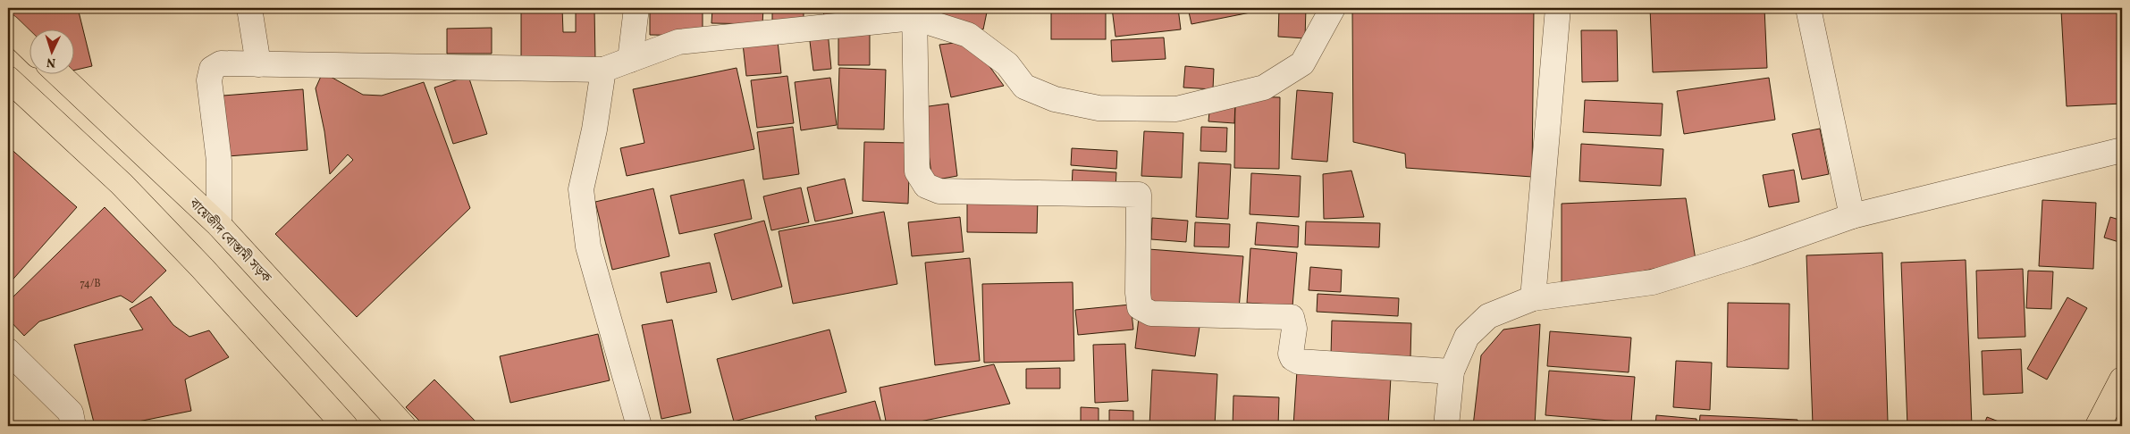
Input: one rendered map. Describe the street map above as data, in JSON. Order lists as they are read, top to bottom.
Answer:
{
  "streets": {
    "main road": ["বায়েজীদ বোস্তামী সড়ক"]
  },
  "house_numbers": ["74/B"],
  "north": "bottom"
}
